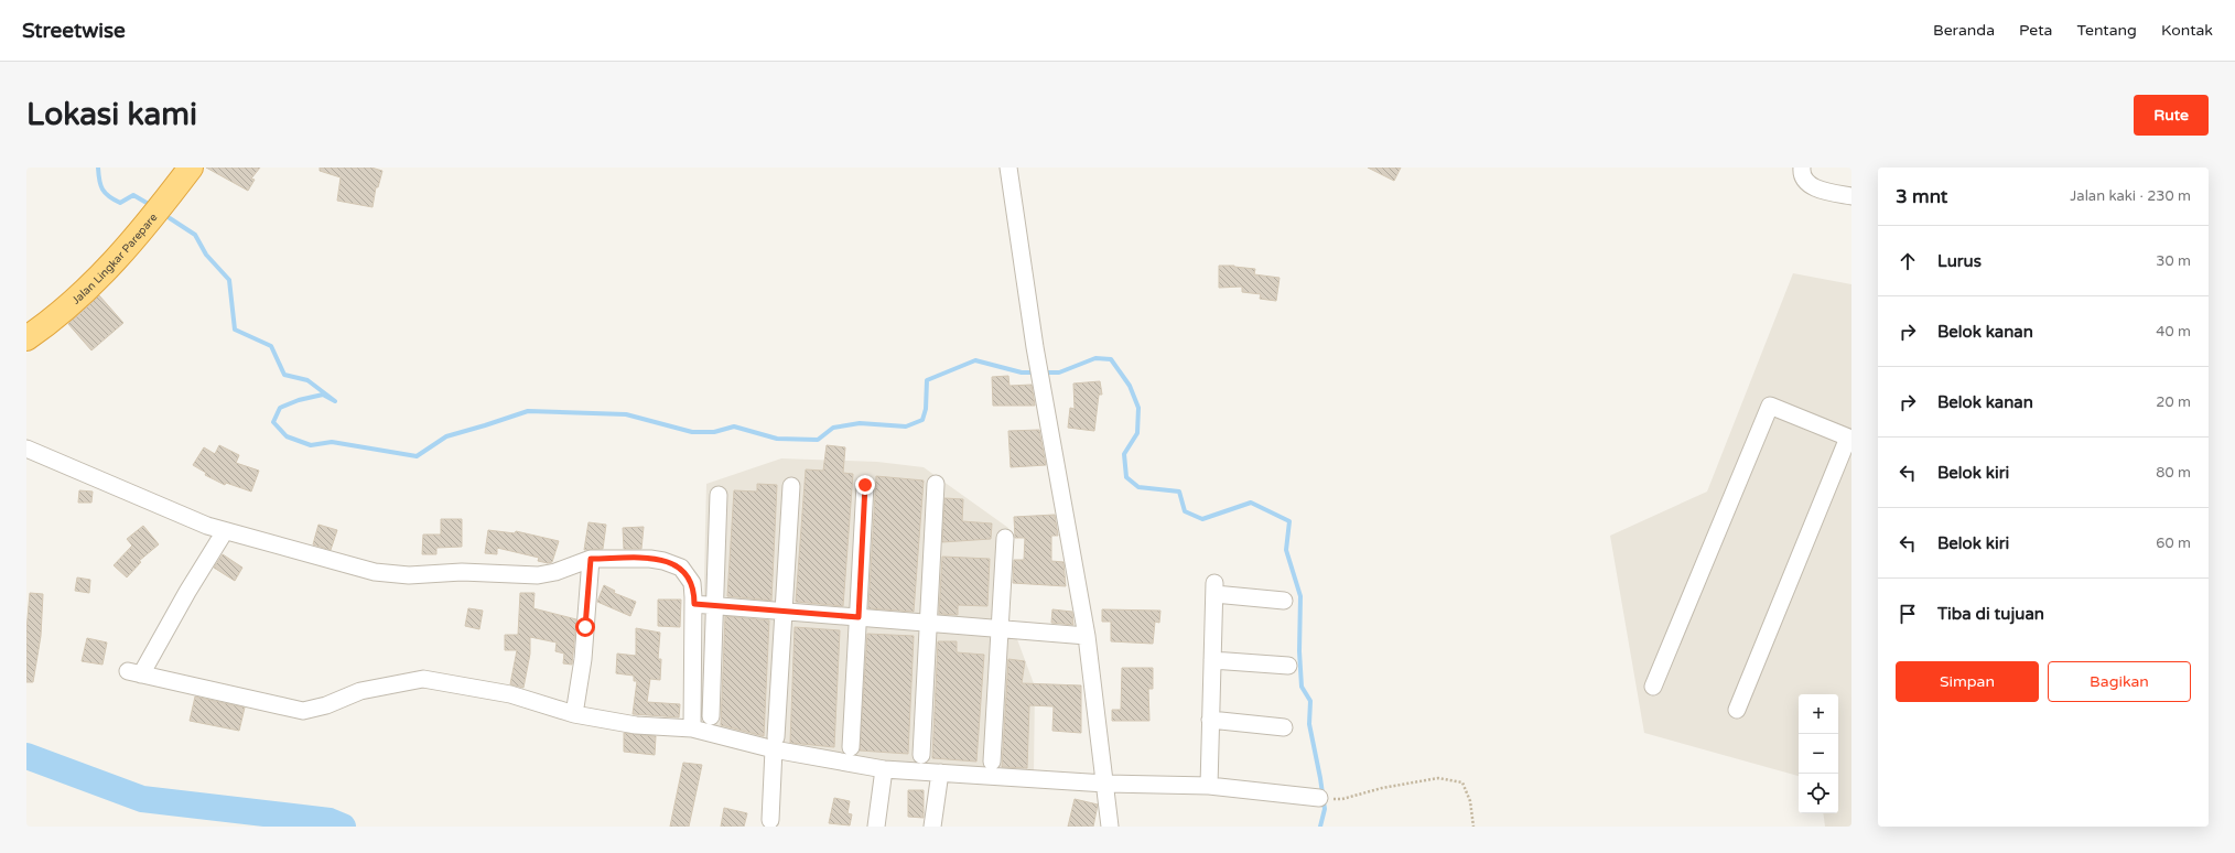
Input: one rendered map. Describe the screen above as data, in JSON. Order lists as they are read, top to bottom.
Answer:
{
  "streets": {
    "highway": ["Jalan Lingkar Parepare"]
  },
  "page": {
    "header": "Streetwise",
    "nav": [
      "Beranda",
      "Peta",
      "Tentang",
      "Kontak"
    ],
    "buttons": [
      "Rute",
      ["Simpan", "Bagikan"]
    ],
    "title": "Lokasi kami",
    "heading": ["3 mnt", "Jalan kaki · 230 m"],
    "list": [
      ["Lurus", "30 m"],
      ["Belok kanan", "40 m"],
      ["Belok kanan", "20 m"],
      ["Belok kiri", "80 m"],
      ["Belok kiri", "60 m"],
      "Tiba di tujuan"
    ],
    "map_buttons": ["+", "−"]
  }
}
